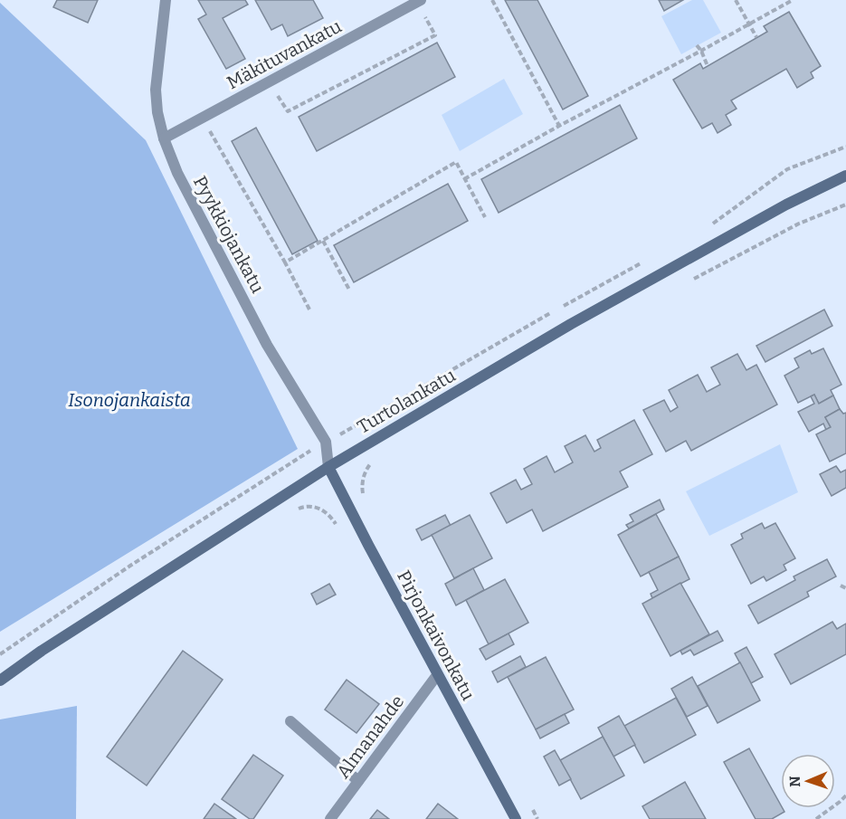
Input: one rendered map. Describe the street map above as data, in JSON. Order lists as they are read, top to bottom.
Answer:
{
  "streets": {
    "main road": ["Turtolankatu", "Pirjonkaivonkatu"],
    "street": ["Mäkituvankatu", "Pyykkiojankatu", "Almanahde"]
  },
  "crossings": [
    ["Mäkituvankatu", "Pyykkiojankatu"],
    ["Pyykkiojankatu", "Turtolankatu"],
    ["Pyykkiojankatu", "Pirjonkaivonkatu"],
    ["Turtolankatu", "Pirjonkaivonkatu"],
    ["Pirjonkaivonkatu", "Almanahde"]
  ],
  "parks": ["Isonojankaista"],
  "north": "left"
}
